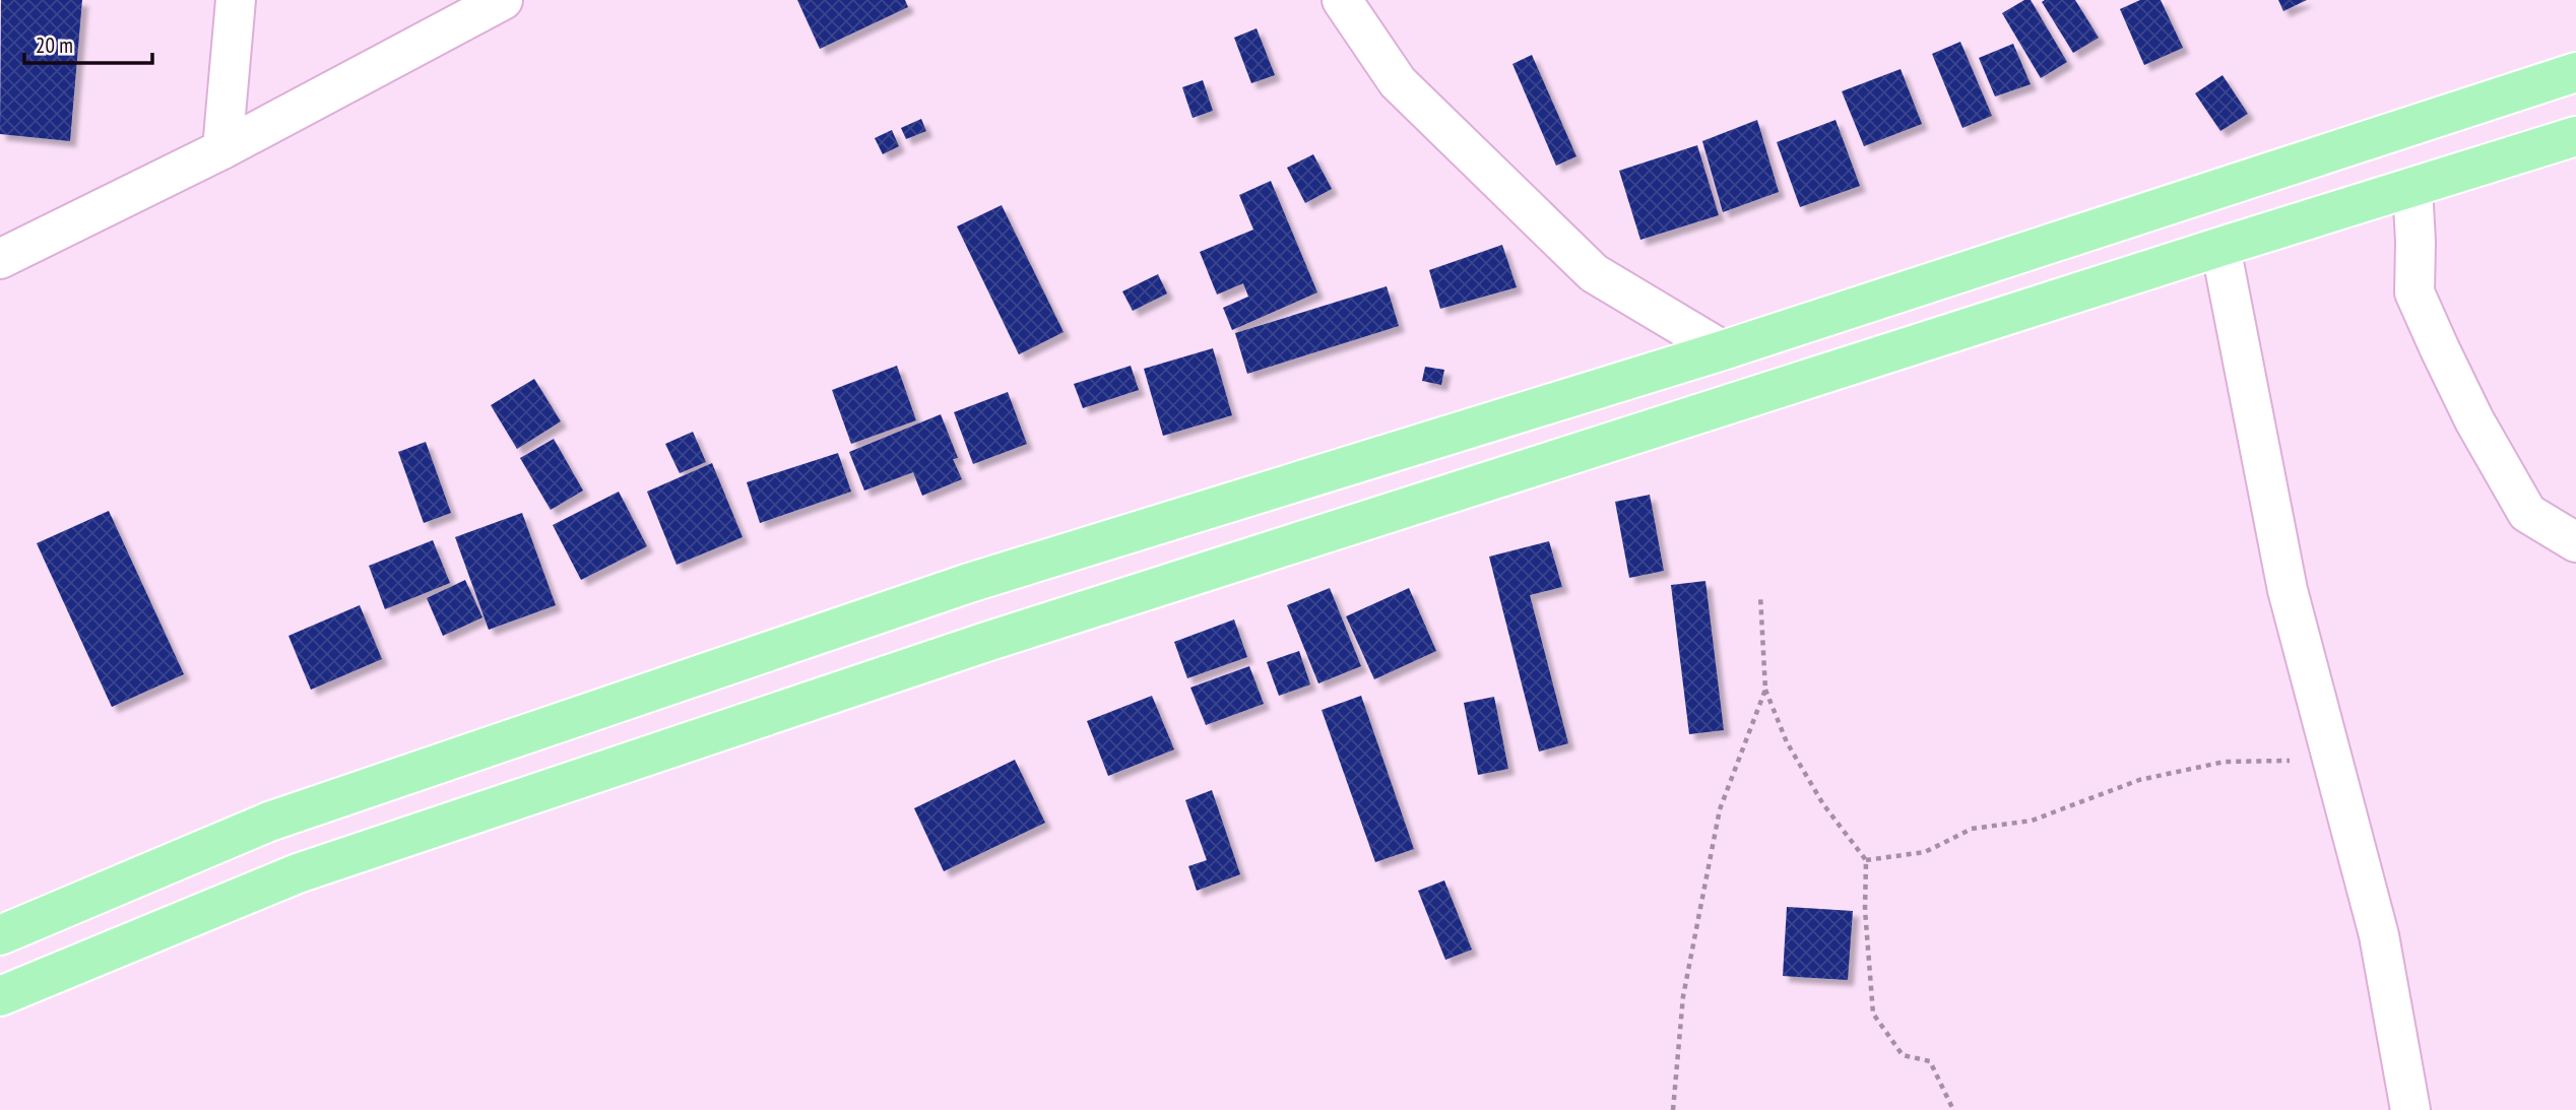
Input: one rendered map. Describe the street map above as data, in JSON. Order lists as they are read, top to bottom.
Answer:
{
  "scale_bar": "20 m"
}
